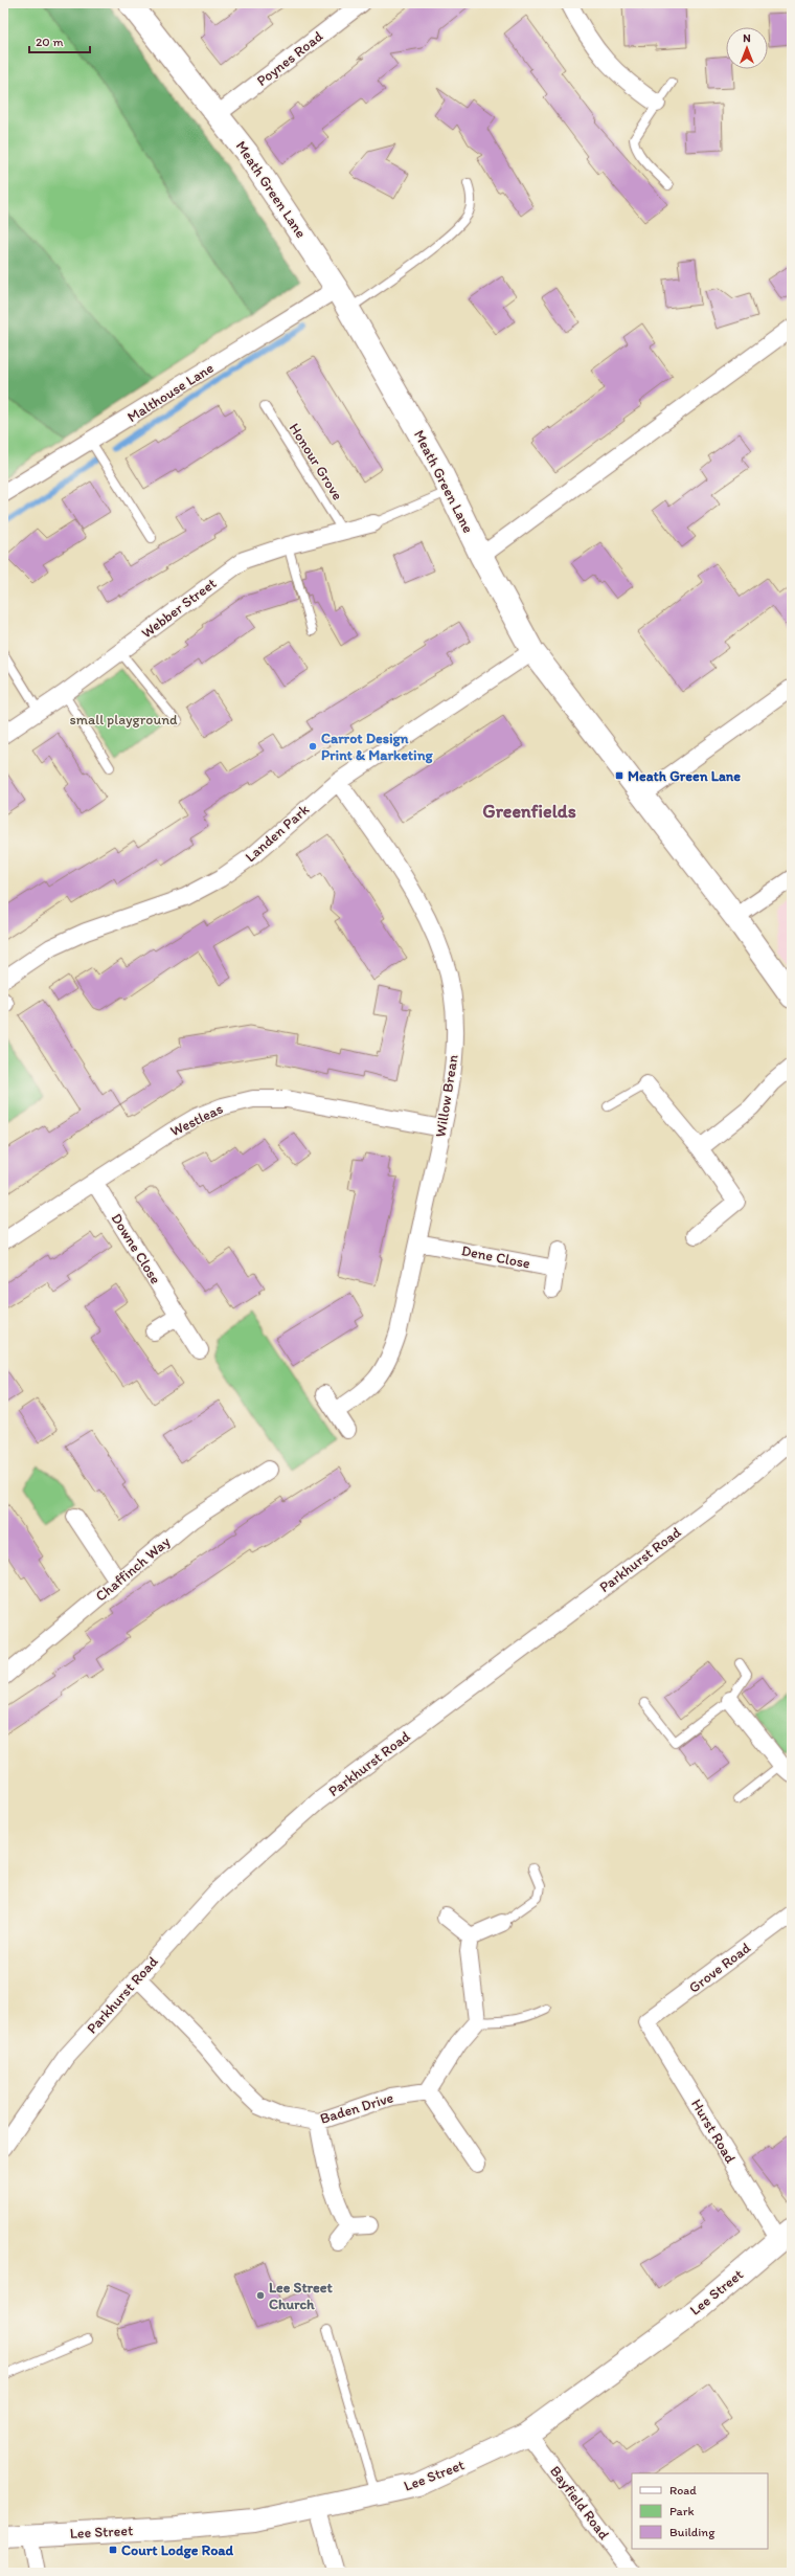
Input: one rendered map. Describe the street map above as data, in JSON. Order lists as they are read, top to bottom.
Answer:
{
  "streets": {
    "street": [
      "Poynes Road",
      "Meath Green Lane",
      "Malthouse Lane",
      "Webber Street",
      "Landen Park",
      "Willow Brean",
      "Westleas",
      "Downe Close",
      "Dene Close",
      "Parkhurst Road",
      "Chaffinch Way",
      "Grove Road",
      "Baden Drive",
      "Hurst Road",
      "Lee Street",
      "Bayfield Road"
    ],
    "lane": ["Honour Grove"]
  },
  "crossings": [
    ["Poynes Road", "Meath Green Lane"],
    ["Meath Green Lane", "Malthouse Lane"],
    ["Meath Green Lane", "Landen Park"],
    ["Honour Grove", "Webber Street"],
    ["Landen Park", "Willow Brean"],
    ["Willow Brean", "Westleas"],
    ["Willow Brean", "Dene Close"],
    ["Westleas", "Downe Close"],
    ["Parkhurst Road", "Baden Drive"],
    ["Grove Road", "Hurst Road"],
    ["Hurst Road", "Lee Street"],
    ["Lee Street", "Bayfield Road"]
  ],
  "districts": ["Greenfields"],
  "parks": ["small playground"],
  "places": {
    "other": ["Carrot Design Print & Marketing", "Lee Street Church"],
    "transit": ["Meath Green Lane", "Court Lodge Road"]
  },
  "legend": ["Road", "Park", "Building"],
  "scale_bar": "20 m",
  "north": "top"
}
